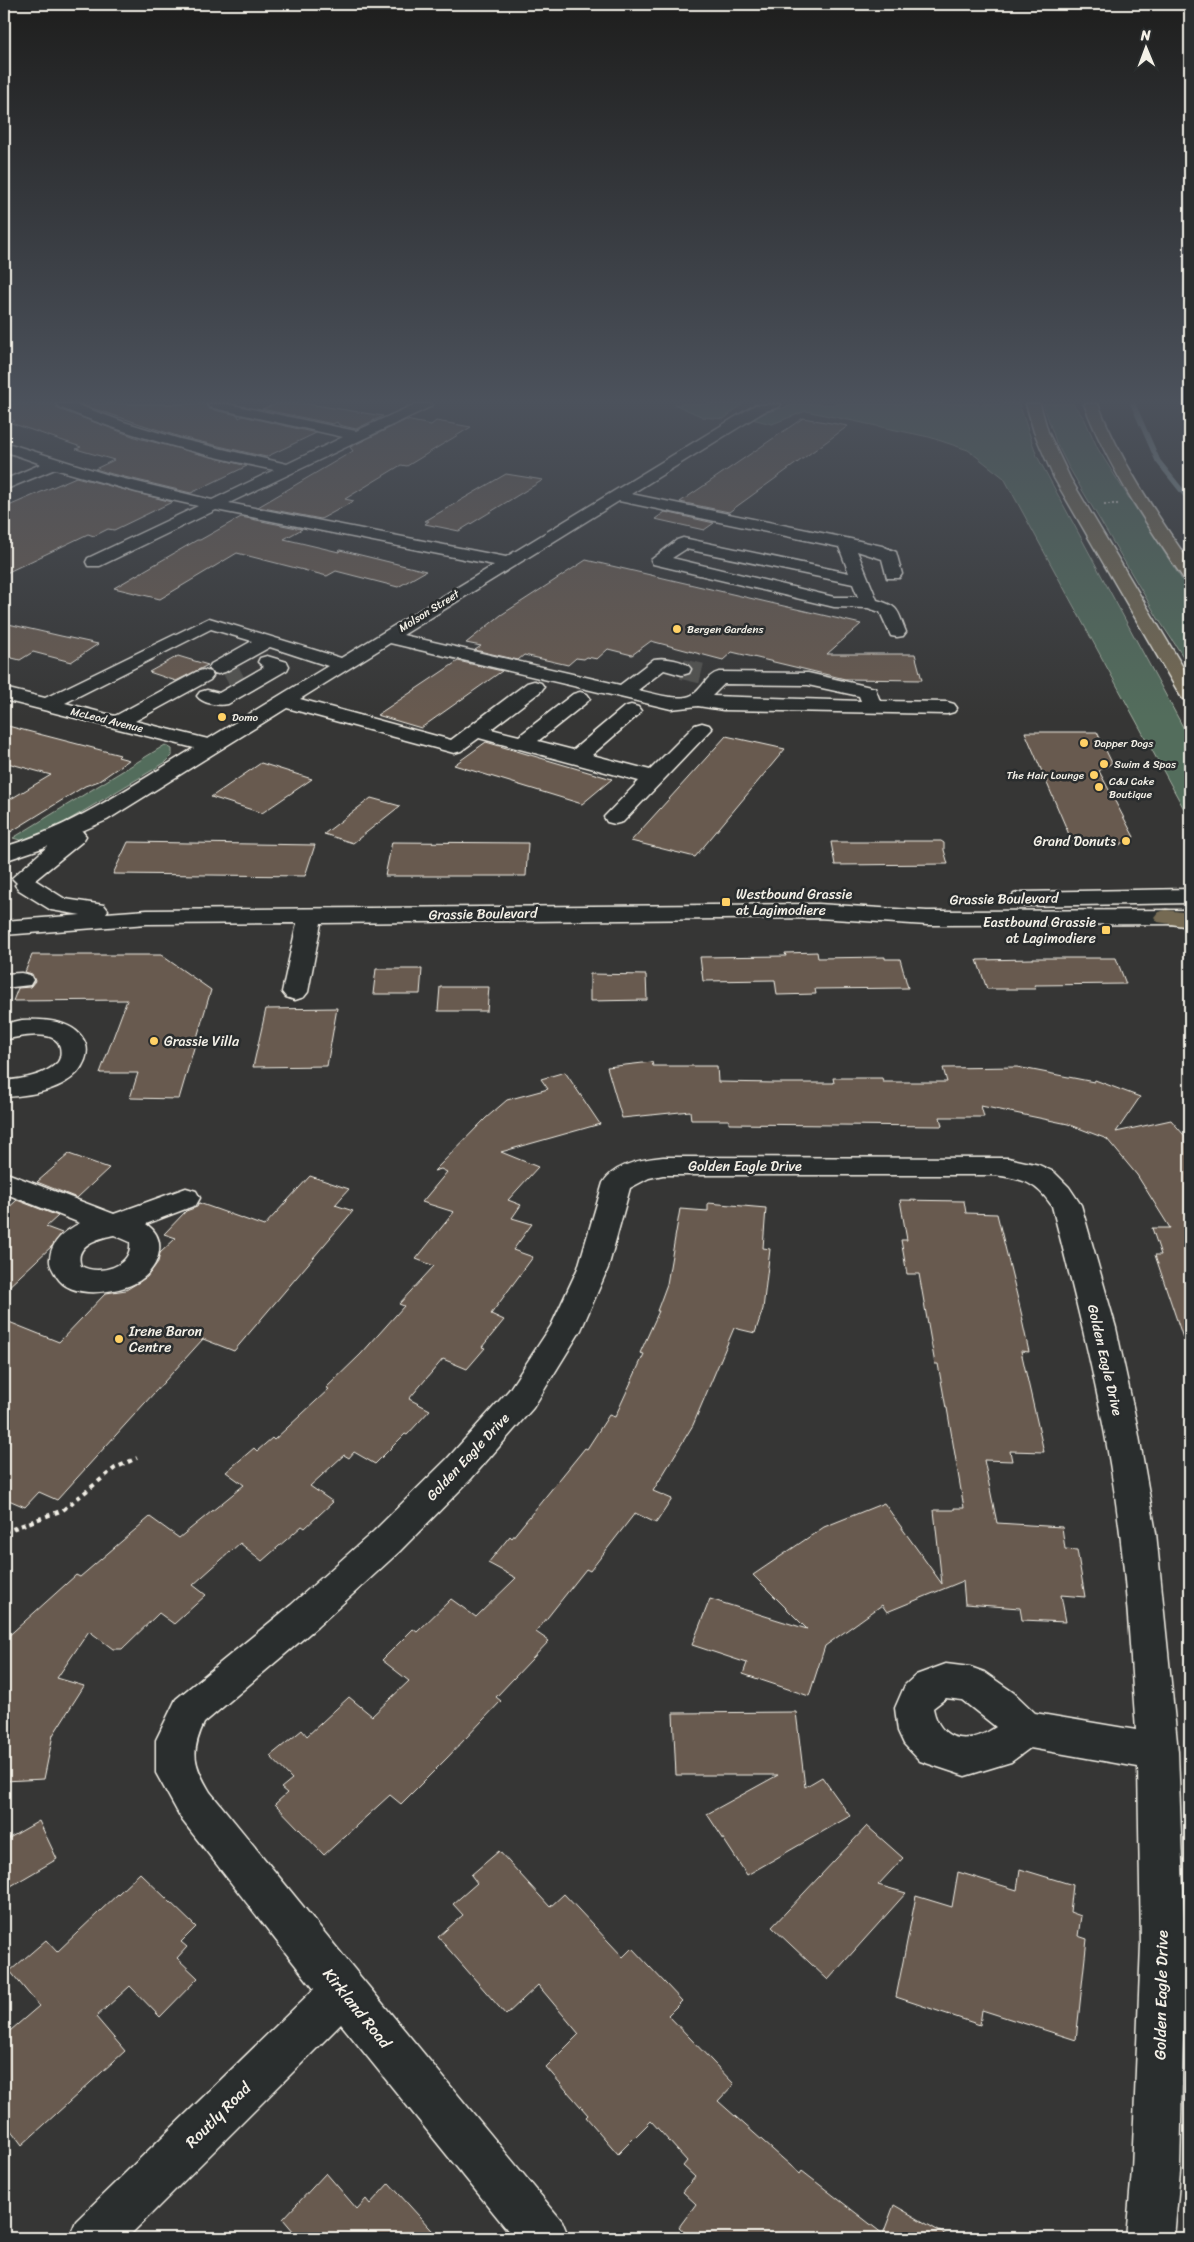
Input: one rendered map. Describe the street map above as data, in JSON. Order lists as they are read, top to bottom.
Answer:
{
  "streets": {
    "street": [
      "Molson Street",
      "McLeod Avenue",
      "Grassie Boulevard",
      "Golden Eagle Drive",
      "Kirkland Road",
      "Routly Road"
    ]
  },
  "crossings": [
    ["Molson Street", "McLeod Avenue"],
    ["Molson Street", "Grassie Boulevard"],
    ["Golden Eagle Drive", "Kirkland Road"],
    ["Kirkland Road", "Routly Road"]
  ],
  "places": {
    "other": [
      "Bergen Gardens",
      "Domo",
      "Dapper Dogs",
      "Swim & Spas",
      "The Hair Lounge",
      "C&J Cake Boutique",
      "Grand Donuts",
      "Grassie Villa",
      "Irene Baron Centre"
    ],
    "transit": ["Westbound Grassie at Lagimodiere", "Eastbound Grassie at Lagimodiere"]
  },
  "north": "top"
}
